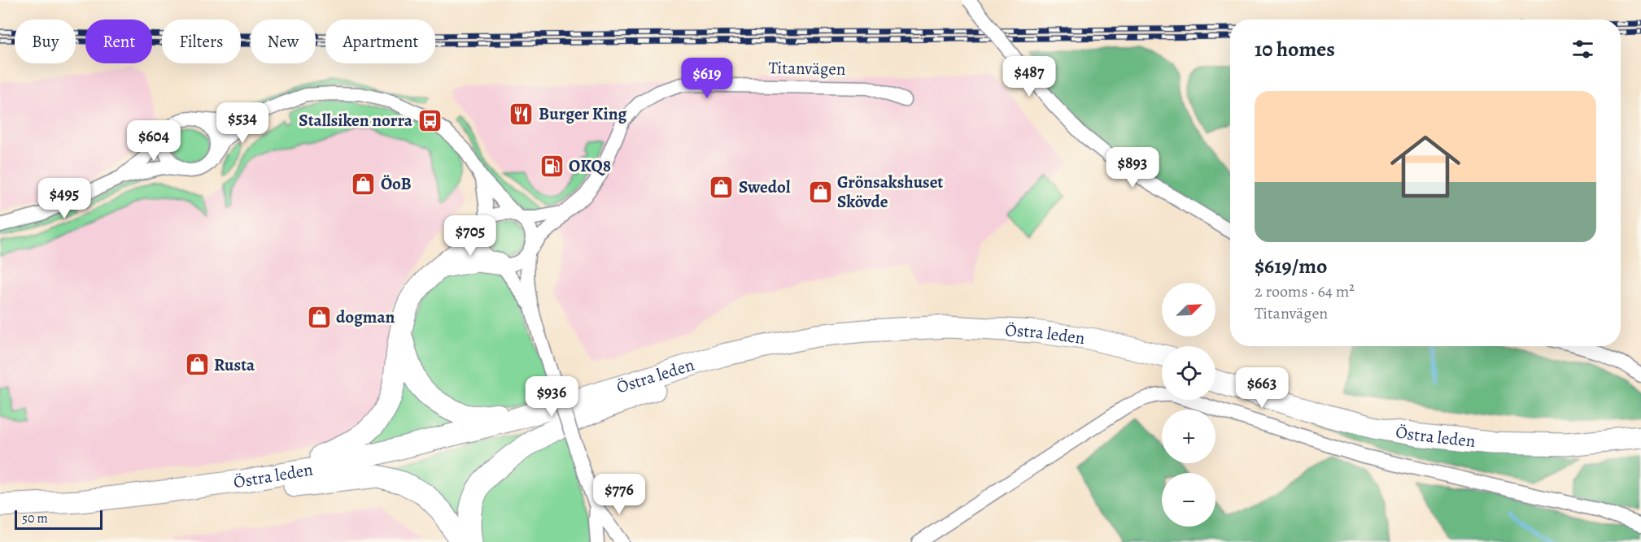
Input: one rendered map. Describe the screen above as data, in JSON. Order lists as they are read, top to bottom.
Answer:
{
  "streets": {
    "highway": ["Östra leden"],
    "street": ["Titanvägen"]
  },
  "places": {
    "restaurant": ["Burger King"],
    "bus stop": ["Stallsiken norra"],
    "fuel station": ["OKQ8"],
    "shop": [
      "ÖoB",
      "Swedol",
      "Grönsakshuset Skövde",
      "dogman",
      "Rusta"
    ]
  },
  "scale_bar": "50 m",
  "north": "top right",
  "page": {
    "chip": [
      "Buy",
      "Rent",
      "Filters",
      "New",
      "Apartment"
    ],
    "heading": "10 homes",
    "price": [
      "$487",
      "$619",
      "$534",
      "$604",
      "$893",
      "$495",
      "$705",
      "$663",
      "$936",
      "$776"
    ],
    "list": [
      {
        "name": "$619/mo",
        "note": "2 rooms · 64 m² · Titanvägen"
      }
    ],
    "map_buttons": ["+", "−"],
    "scale": "50 m"
  }
}
